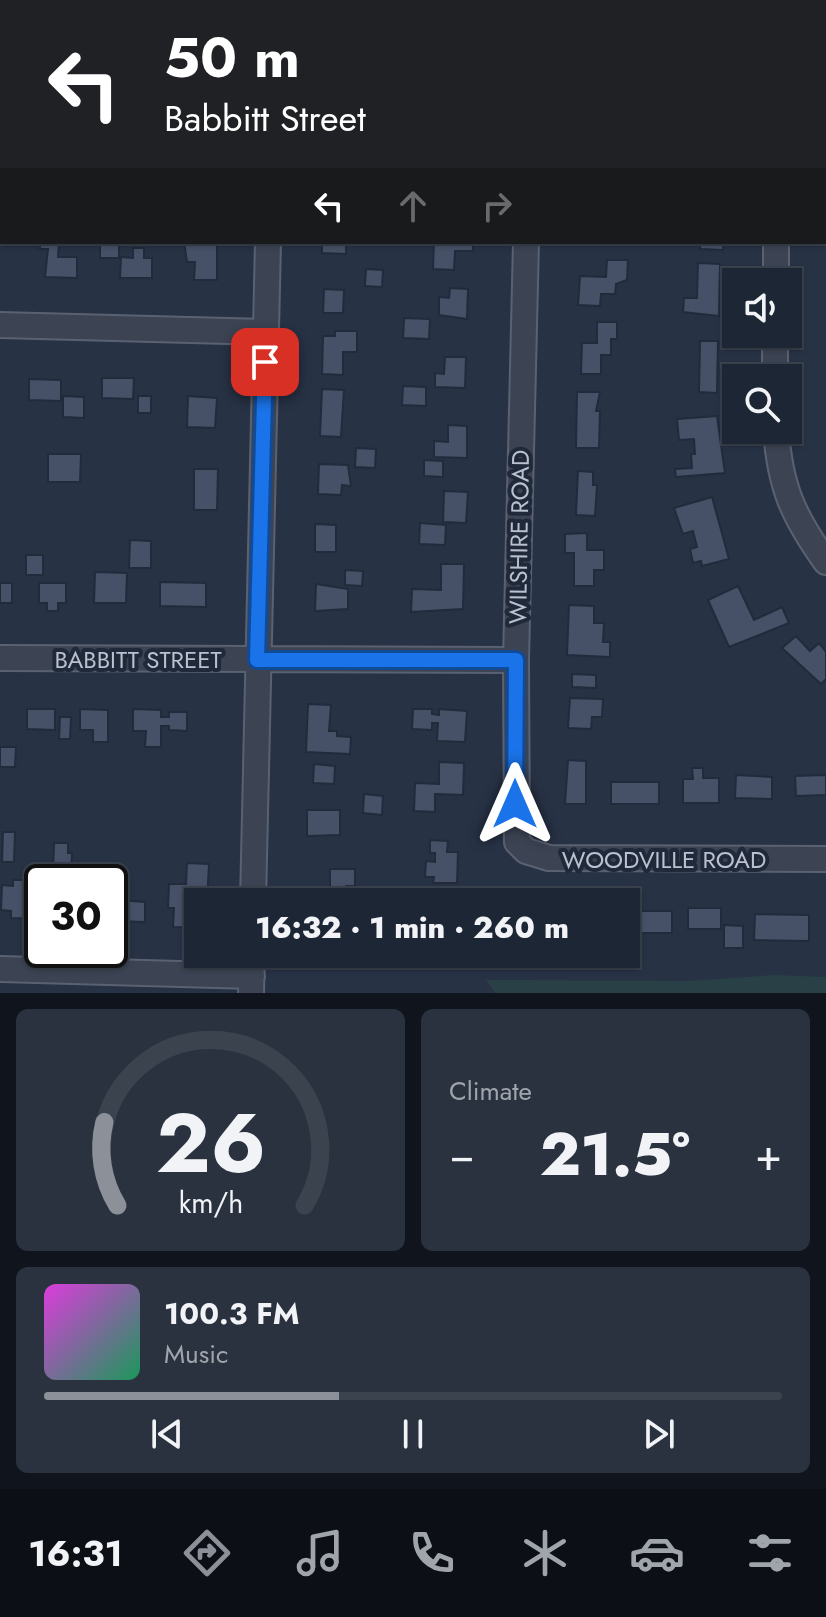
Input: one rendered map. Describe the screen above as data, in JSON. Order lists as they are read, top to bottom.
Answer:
{
  "streets": {
    "street": ["WILSHIRE ROAD", "BABBITT STREET", "WOODVILLE ROAD"]
  },
  "crossings": [
    ["WILSHIRE ROAD", "BABBITT STREET"],
    ["WILSHIRE ROAD", "WOODVILLE ROAD"]
  ],
  "page": {
    "turn": ["50 m", "Babbitt Street"],
    "limit": "30",
    "trip": "16:32 · 1 min · 260 m",
    "tile": "Climate",
    "heat": ["−", "21.5°", "+"],
    "song": ["100.3 FM", "Music"],
    "tabs": "16:31",
    "gauge": ["26", "km/h"]
  }
}
